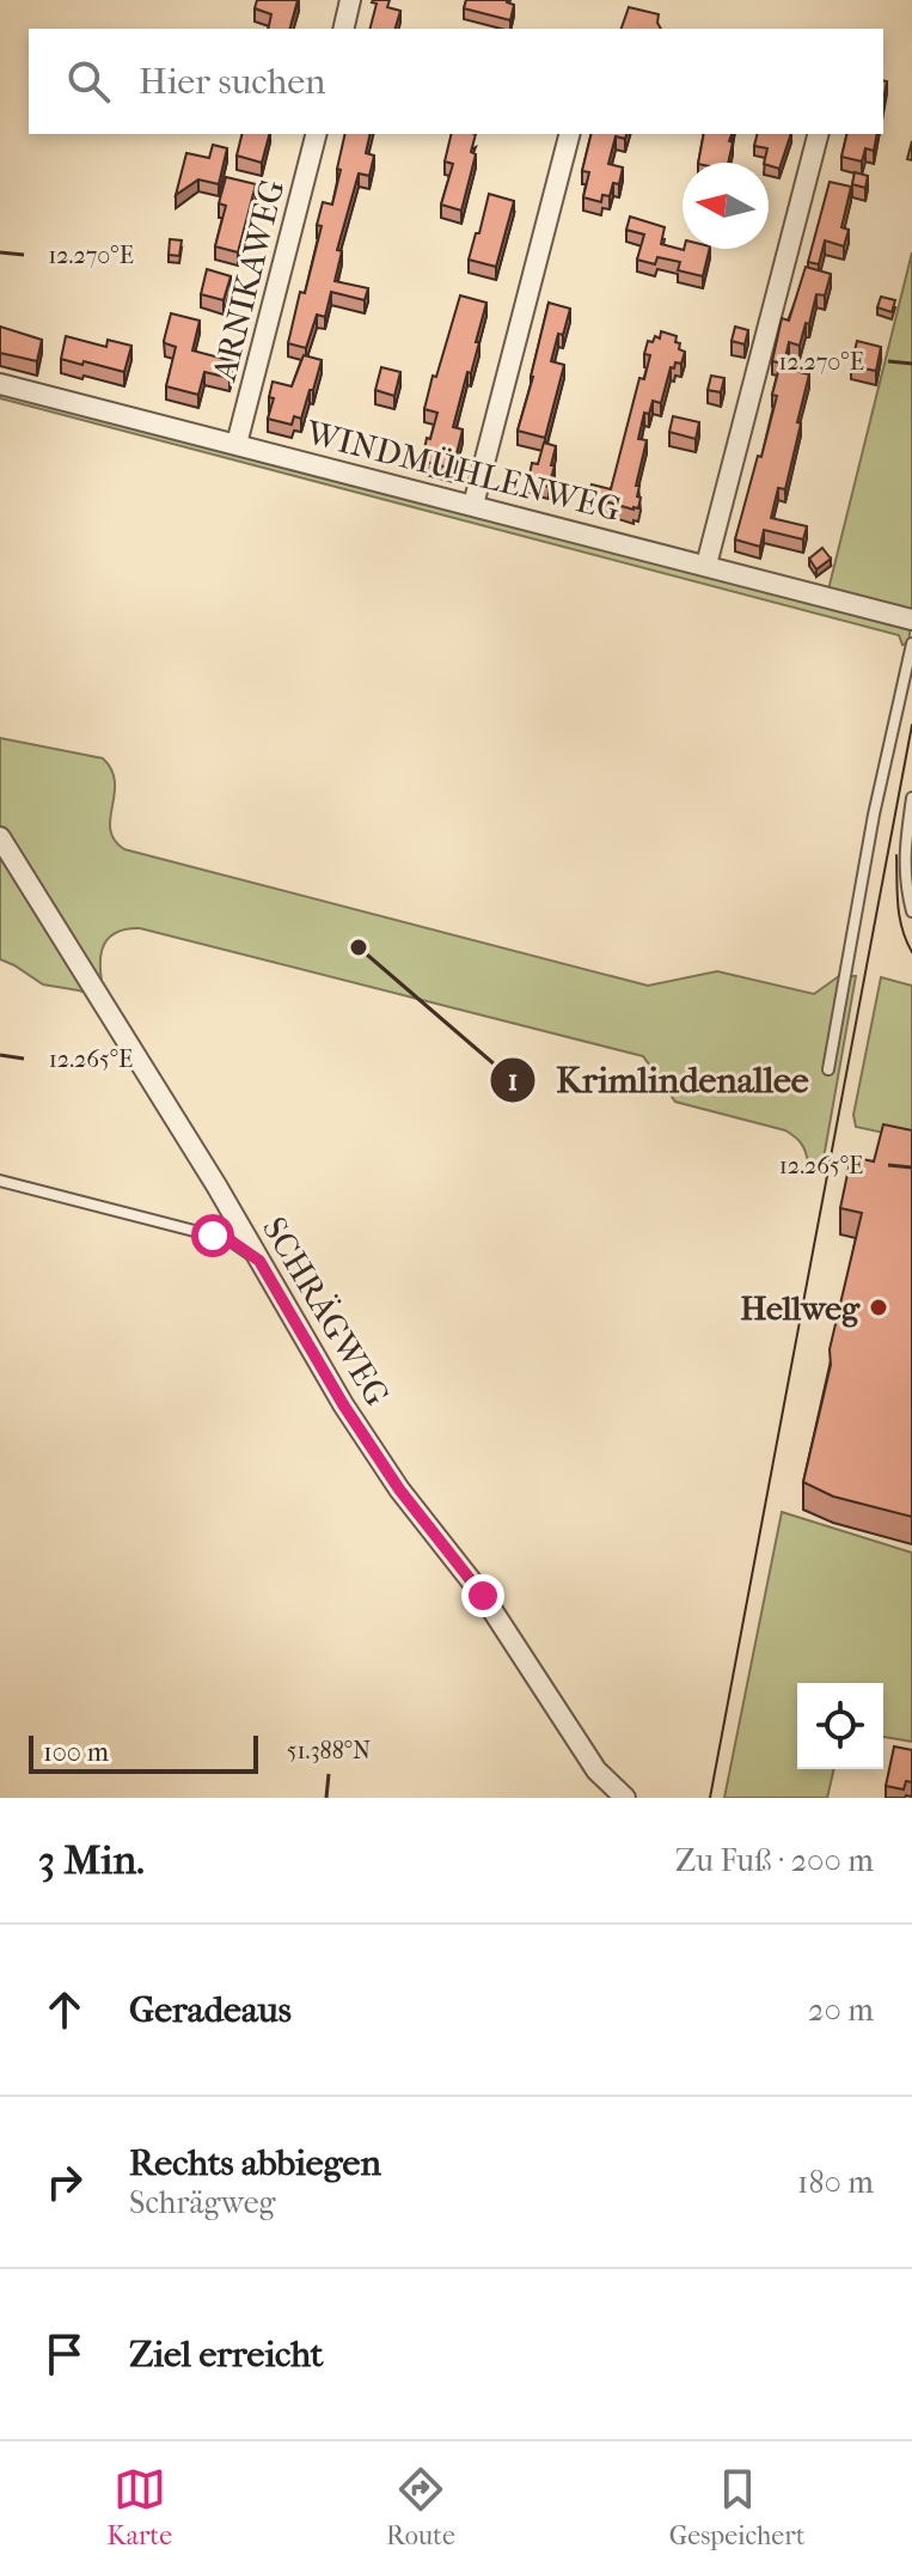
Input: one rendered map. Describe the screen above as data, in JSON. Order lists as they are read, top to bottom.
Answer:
{
  "streets": {
    "street": ["ARNIKAWEG", "WINDMÜHLENWEG", "SCHRÄGWEG"]
  },
  "crossings": [
    ["ARNIKAWEG", "WINDMÜHLENWEG"]
  ],
  "places": ["Krimlindenallee", "Hellweg"],
  "scale_bar": "100 m",
  "north": "left",
  "page": {
    "search": "Hier suchen",
    "scale": "100 m",
    "heading": ["3 Min.", "Zu Fuß · 200 m"],
    "list": [
      ["Geradeaus", "20 m"],
      ["Rechts abbiegen", "Schrägweg", "180 m"],
      "Ziel erreicht"
    ],
    "nav": ["Karte", "Route", "Gespeichert"]
  },
  "coordinates": ["12.270°E", "12.265°E", "51.388°N"]
}
